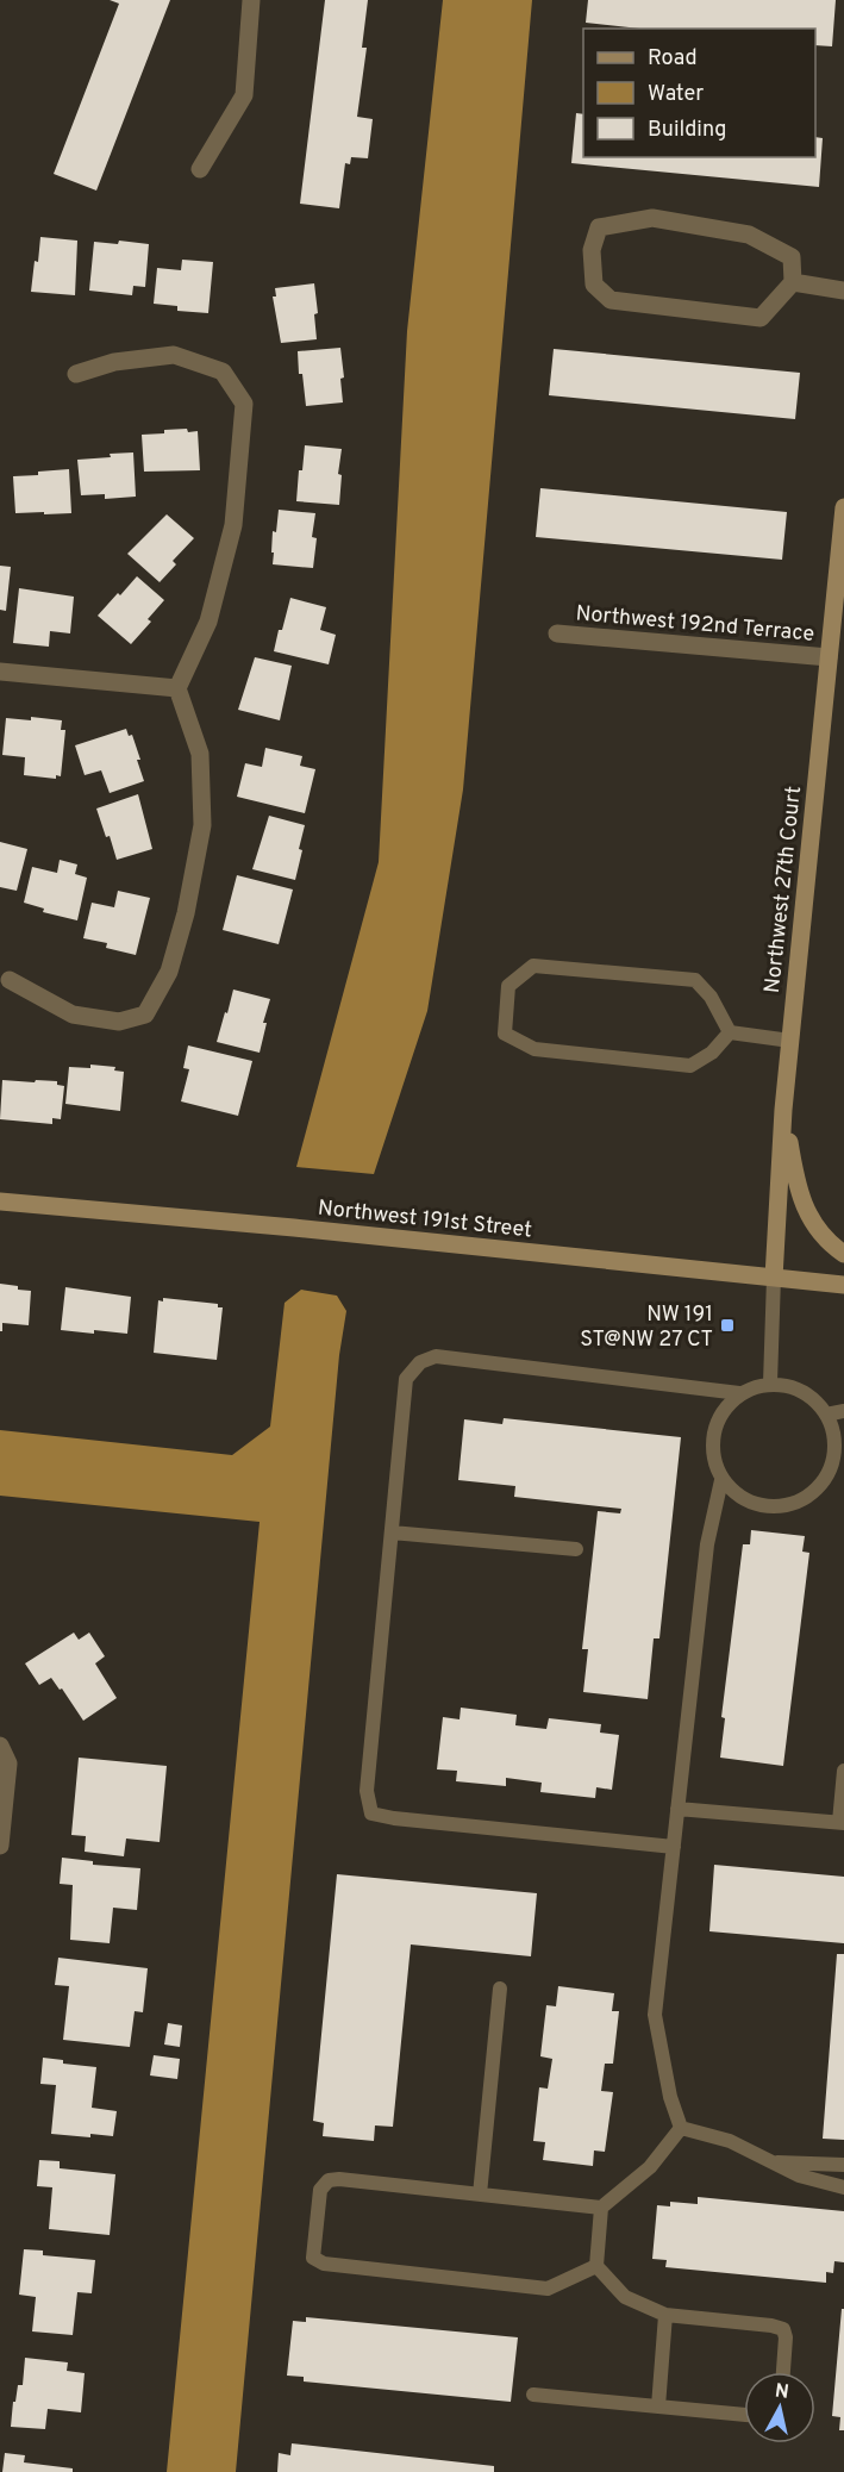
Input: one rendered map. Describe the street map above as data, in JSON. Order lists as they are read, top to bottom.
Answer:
{
  "streets": {
    "street": ["Northwest 192nd Terrace", "Northwest 27th Court", "Northwest 191st Street"]
  },
  "crossings": [
    ["Northwest 192nd Terrace", "Northwest 27th Court"],
    ["Northwest 27th Court", "Northwest 191st Street"]
  ],
  "places": {
    "transit": ["NW 191 ST@NW 27 CT"]
  },
  "legend": ["Road", "Water", "Building"],
  "north": "top"
}
